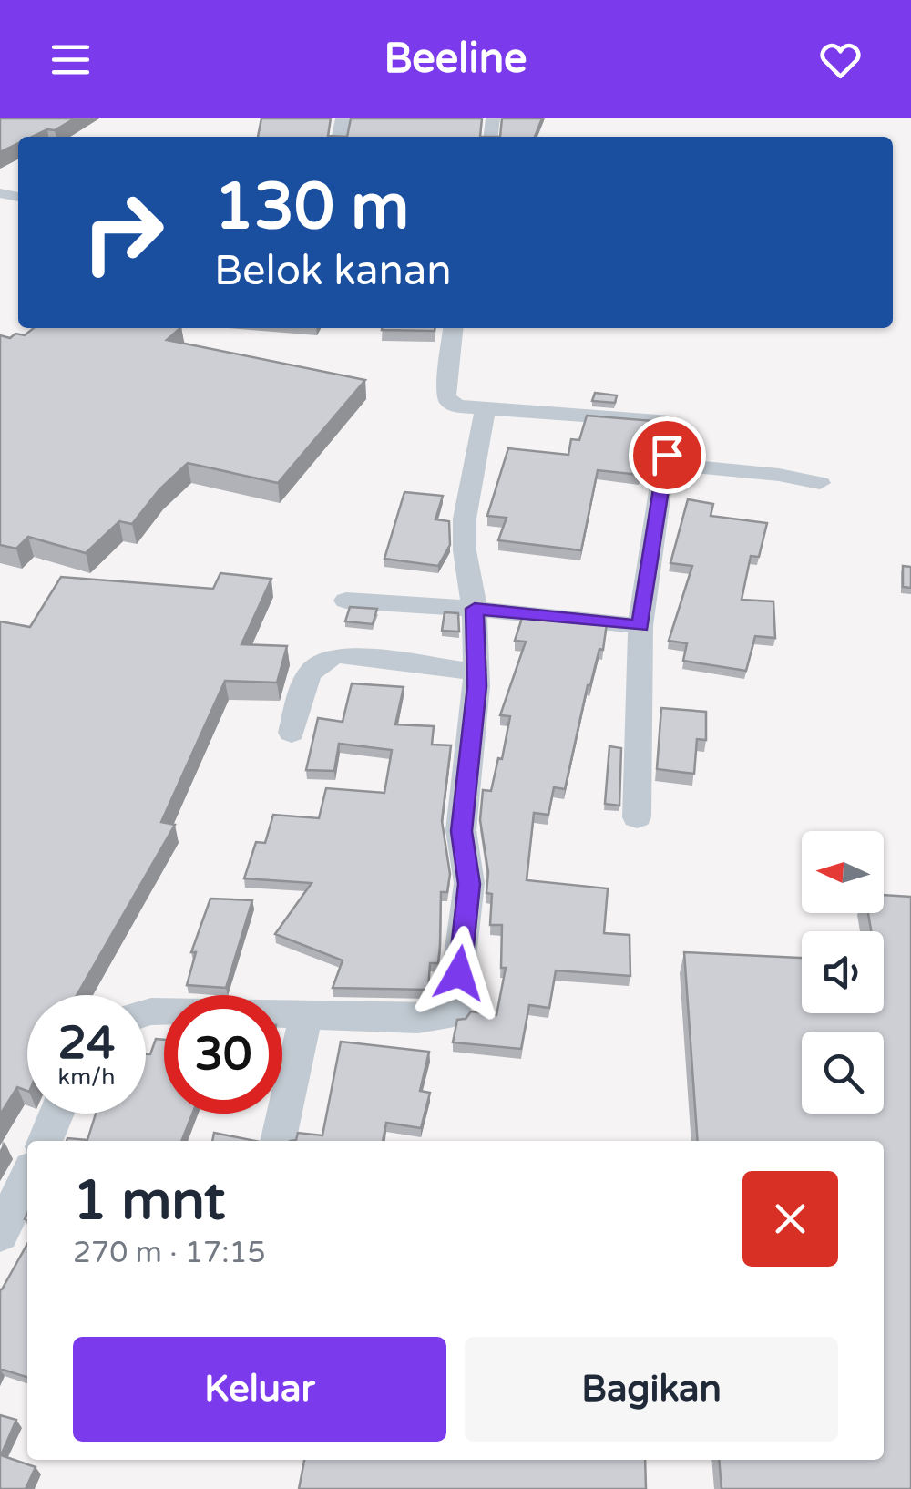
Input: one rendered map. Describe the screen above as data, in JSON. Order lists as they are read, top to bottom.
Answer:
{
  "north": "left",
  "page": {
    "header": "Beeline",
    "turn": ["130 m", "Belok kanan"],
    "speed": "24 km/h",
    "limit": "30",
    "heading": ["1 mnt", "270 m · 17:15"],
    "buttons": ["Keluar", "Bagikan"]
  }
}
